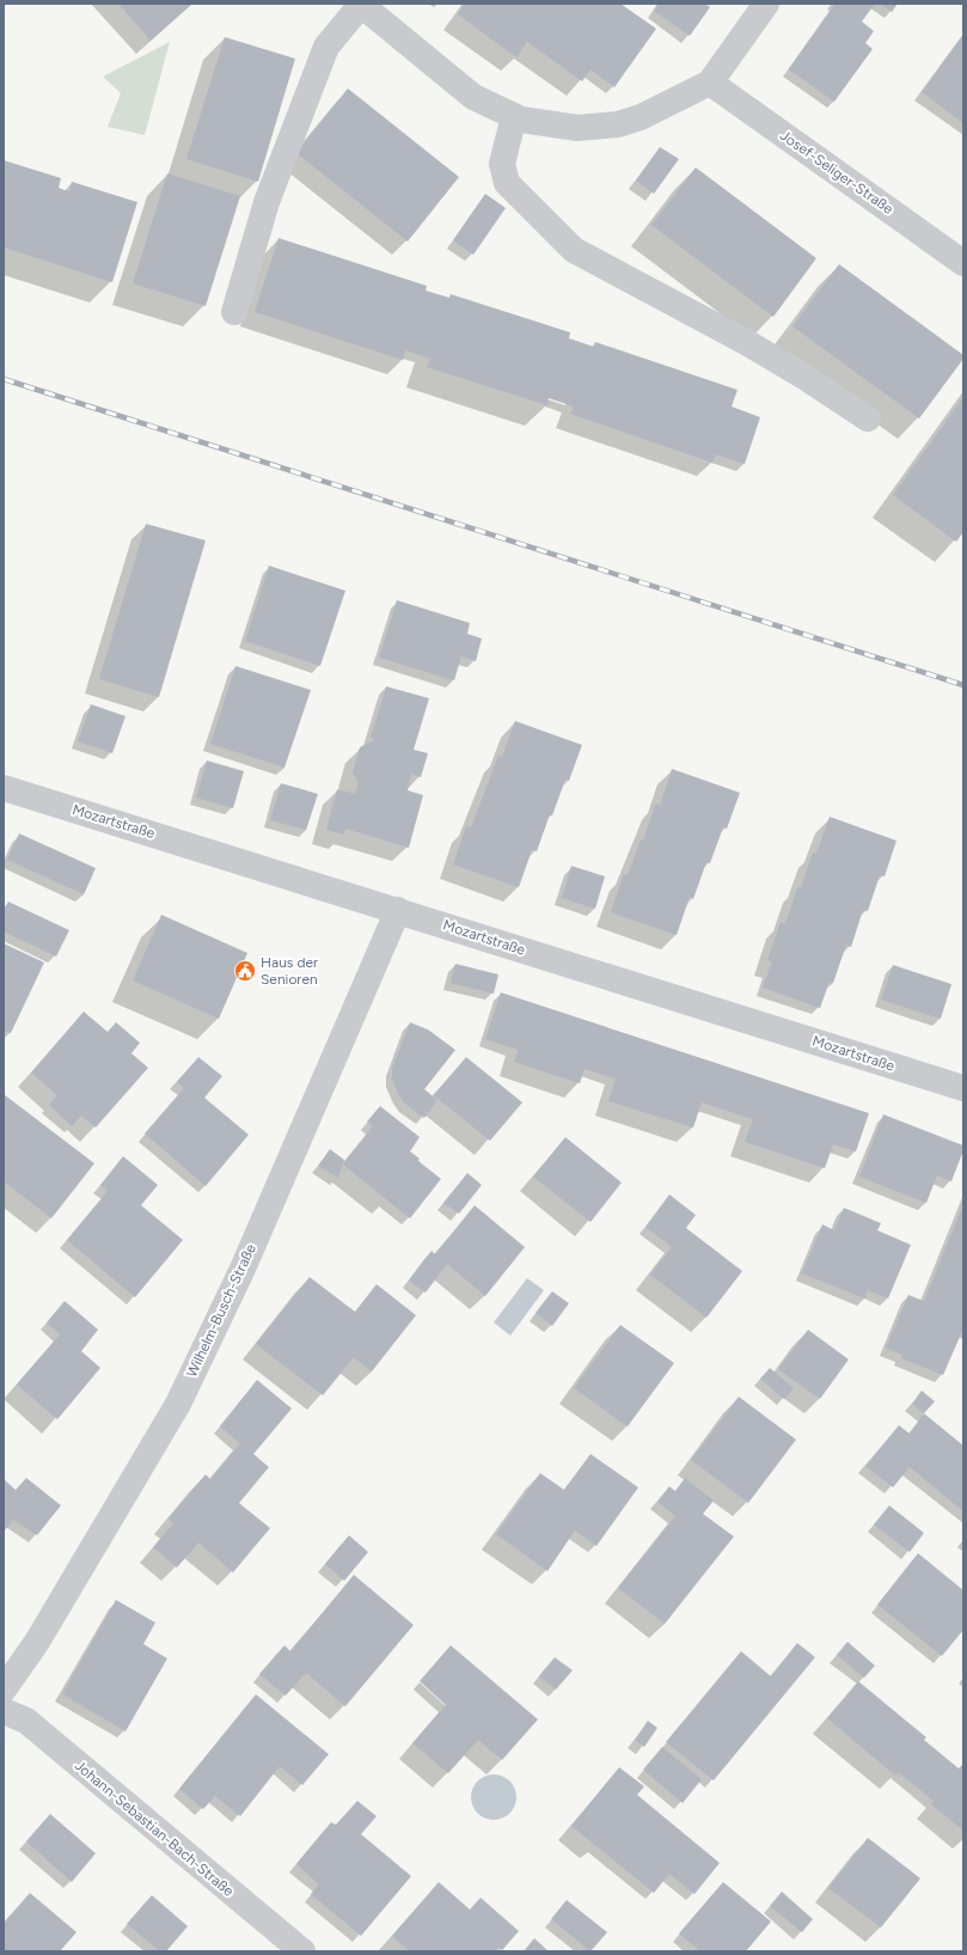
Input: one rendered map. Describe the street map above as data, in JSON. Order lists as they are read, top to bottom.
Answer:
{
  "streets": {
    "street": [
      "Josef-Seliger-Straße",
      "Mozartstraße",
      "Wilhelm-Busch-Straße",
      "Johann-Sebastian-Bach-Straße"
    ]
  },
  "crossings": [
    ["Mozartstraße", "Wilhelm-Busch-Straße"]
  ],
  "places": {
    "public building": ["Haus der Senioren"]
  }
}
